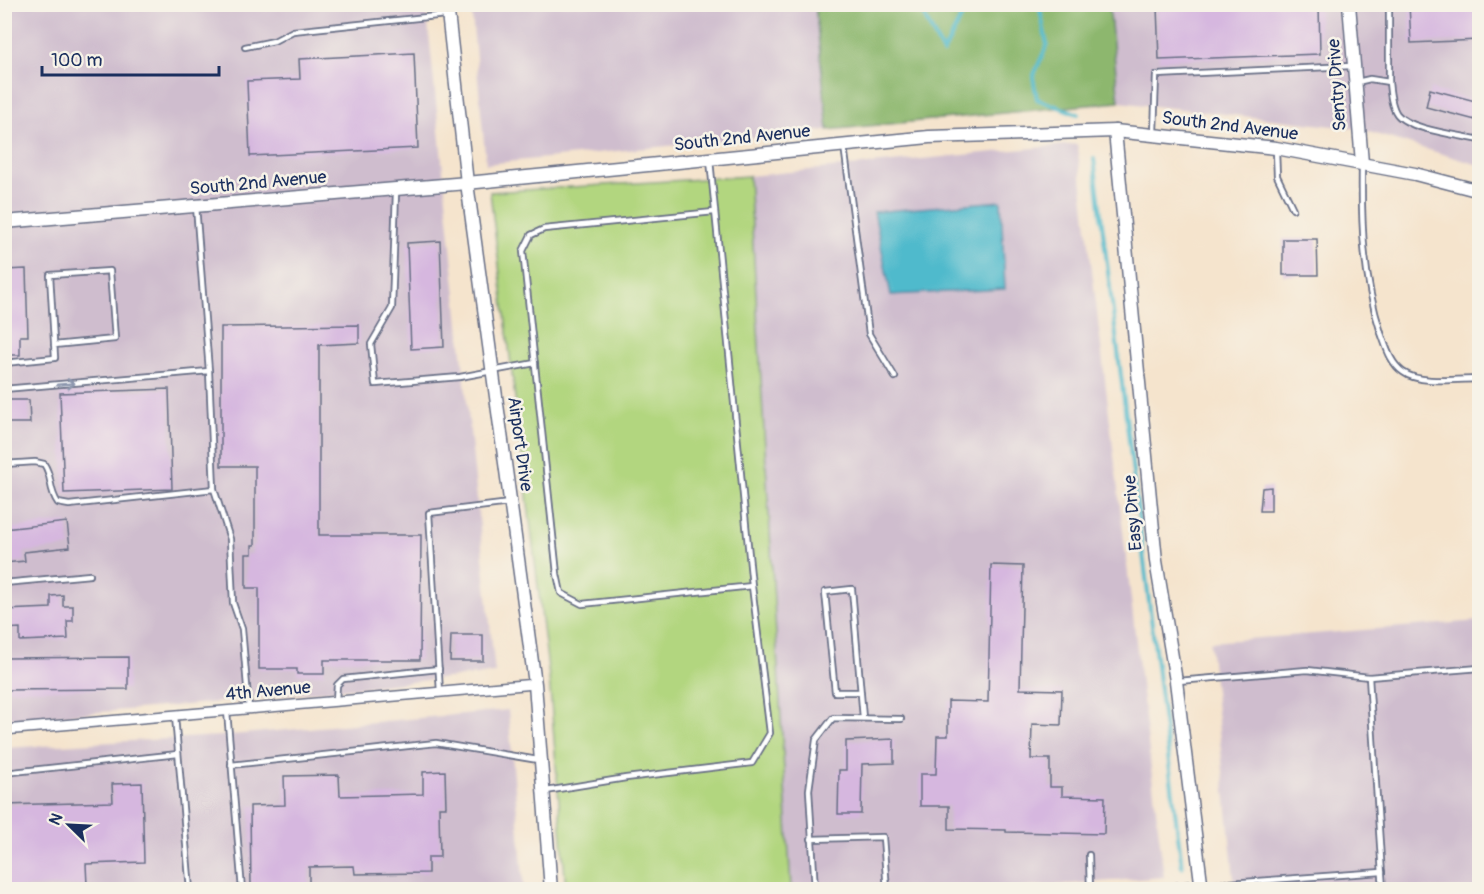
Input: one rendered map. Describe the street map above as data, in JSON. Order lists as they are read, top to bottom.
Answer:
{
  "streets": {
    "street": [
      "Sentry Drive",
      "South 2nd Avenue",
      "Airport Drive",
      "Easy Drive",
      "4th Avenue"
    ]
  },
  "crossings": [
    ["Sentry Drive", "South 2nd Avenue"],
    ["South 2nd Avenue", "Airport Drive"],
    ["South 2nd Avenue", "Easy Drive"],
    ["Airport Drive", "4th Avenue"]
  ],
  "scale_bar": "100 m",
  "north": "top left"
}
